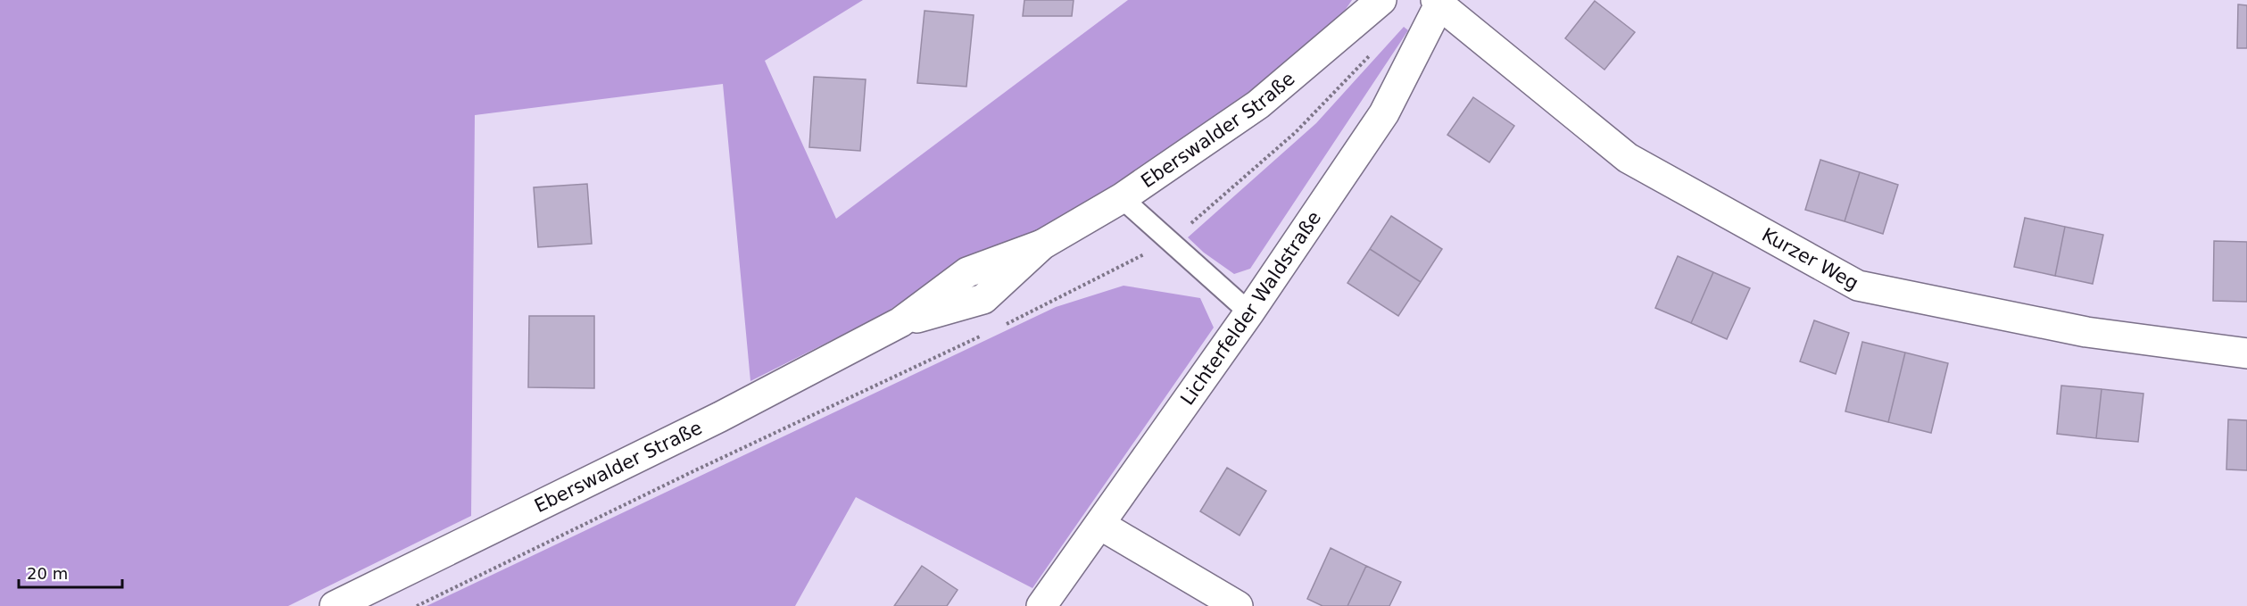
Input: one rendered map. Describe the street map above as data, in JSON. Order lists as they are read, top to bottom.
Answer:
{
  "streets": {
    "street": ["Eberswalder Straße", "Kurzer Weg", "Lichterfelder Waldstraße"]
  },
  "crossings": [
    ["Kurzer Weg", "Lichterfelder Waldstraße"]
  ],
  "scale_bar": "20 m"
}
